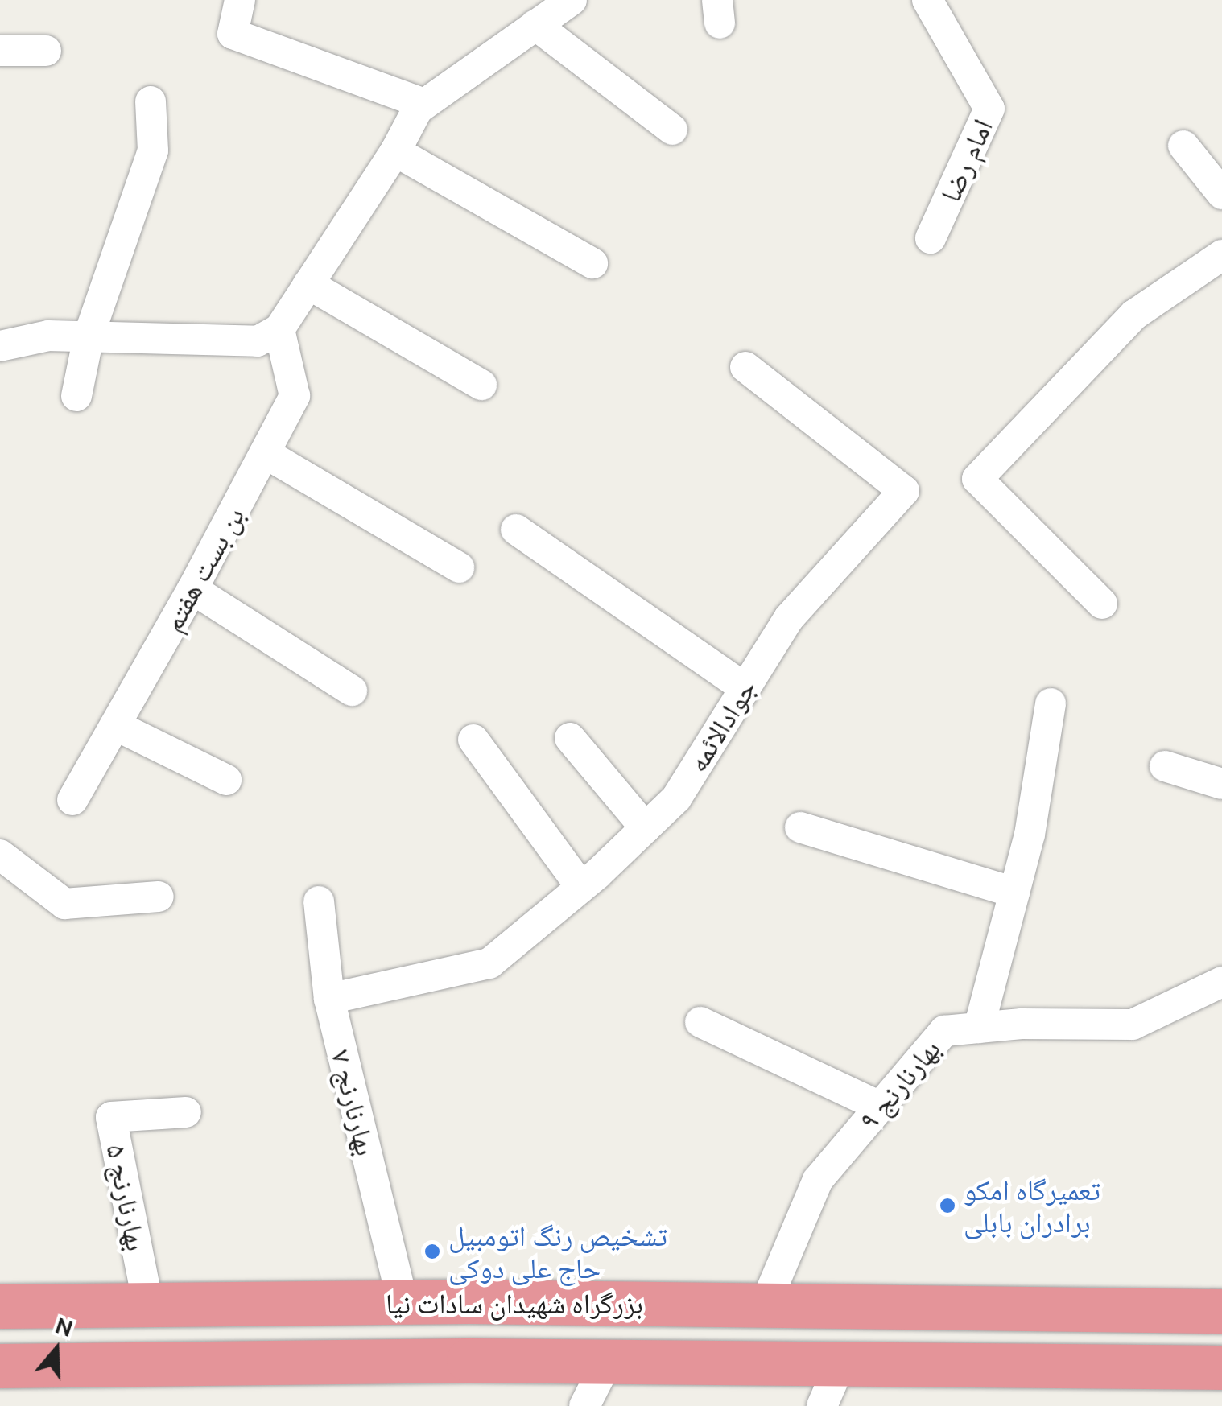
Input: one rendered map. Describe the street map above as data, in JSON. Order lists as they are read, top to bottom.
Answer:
{
  "streets": {
    "highway": ["بزرگراه شهیدان سادات نیا"],
    "street": [
      "امام رضا",
      "بن بست هفتم",
      "جوادالائمه",
      "بهارنارنج ۹",
      "بهارنارنج ۷",
      "بهارنارنج ۵"
    ]
  },
  "crossings": [
    ["جوادالائمه", "بهارنارنج ۷"],
    ["بهارنارنج ۹", "بزرگراه شهیدان سادات نیا"],
    ["بهارنارنج ۷", "بزرگراه شهیدان سادات نیا"],
    ["بهارنارنج ۵", "بزرگراه شهیدان سادات نیا"]
  ],
  "places": ["تعمیرگاه امکو برادران بابلی", "تشخیص رنگ اتومبیل حاج علی دوکی"],
  "north": "top"
}
